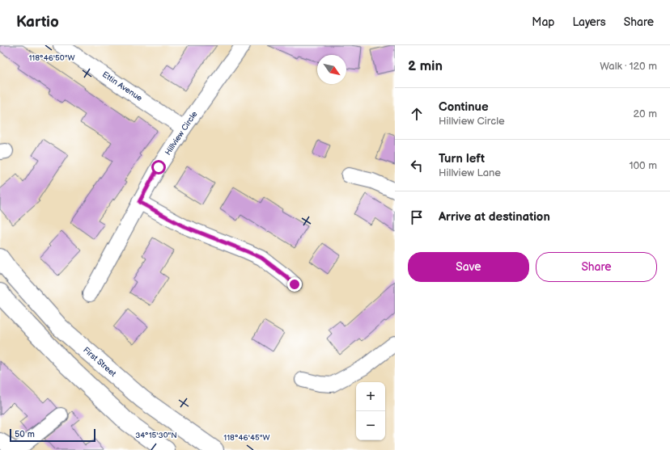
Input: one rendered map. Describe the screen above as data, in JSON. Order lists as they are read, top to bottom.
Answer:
{
  "streets": {
    "main road": ["First Street"],
    "street": ["Ettin Avenue", "Hillview Circle"]
  },
  "crossings": [
    ["Ettin Avenue", "Hillview Circle"]
  ],
  "scale_bar": "50 m",
  "north": "bottom right",
  "page": {
    "header": "Kartio",
    "nav": ["Map", "Layers", "Share"],
    "heading": ["2 min", "Walk · 120 m"],
    "list": [
      ["Continue", "Hillview Circle", "20 m"],
      ["Turn left", "Hillview Lane", "100 m"],
      "Arrive at destination"
    ],
    "buttons": ["Save", "Share"],
    "map_buttons": ["+", "−"],
    "scale": "50 m"
  },
  "coordinates": ["118°46'50\"W", "34°15'30\"N", "118°46'45\"W"]
}
